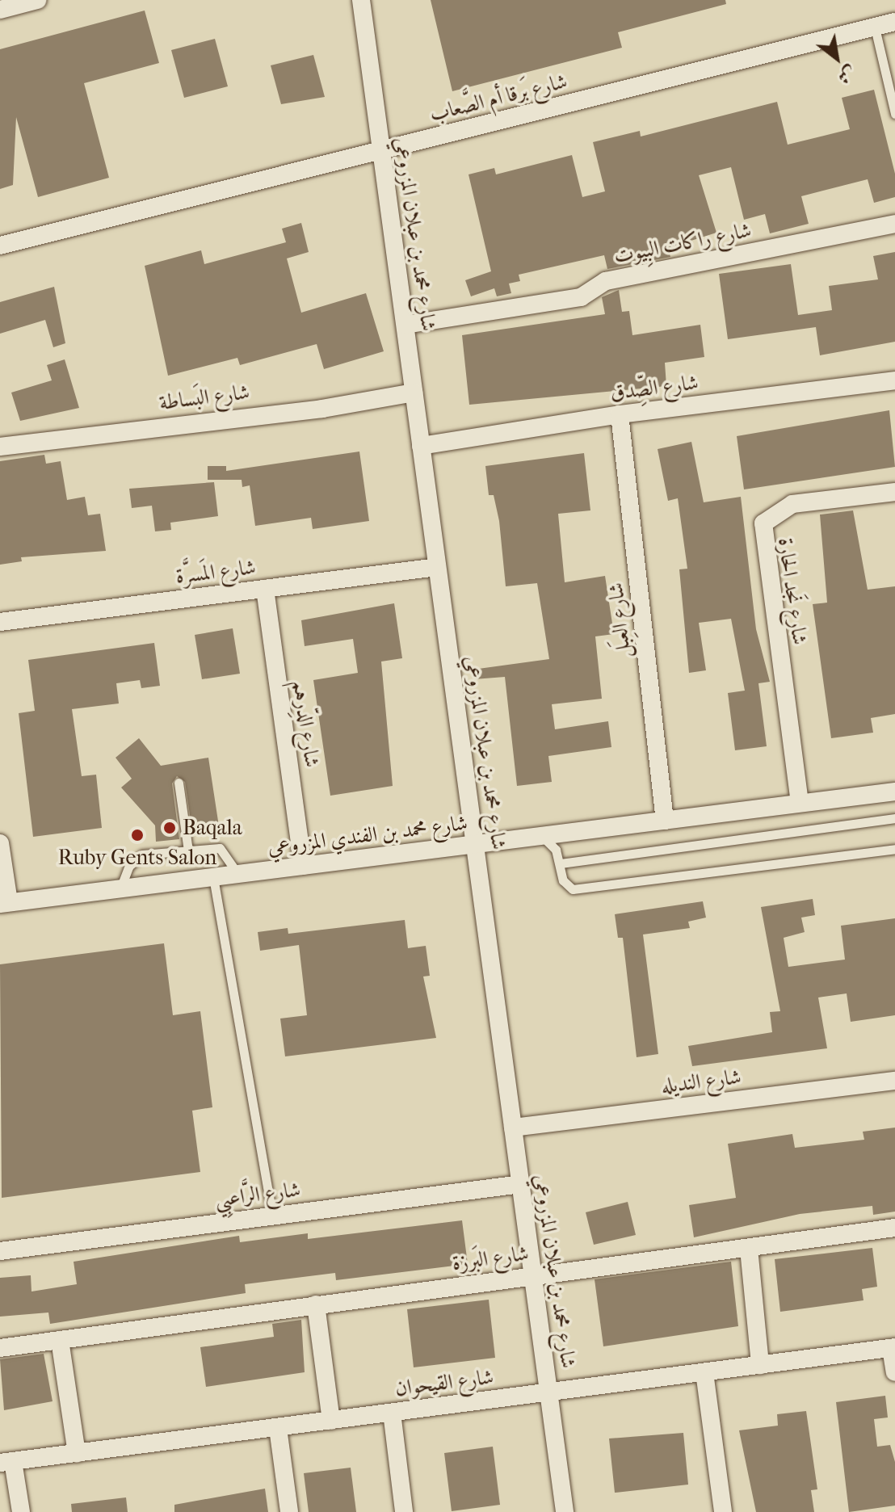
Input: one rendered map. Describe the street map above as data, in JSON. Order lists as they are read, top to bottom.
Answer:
{
  "streets": {
    "street": [
      "شارع بَرقا أم الصَّعاب",
      "شارع محمد بن عبلان المزروعي",
      "شارع راكات البِيوت",
      "شارع الصِّدق",
      "شارع البَساطة",
      "شارع المَسرَّة",
      "شارع نَجد الحارة",
      "شارع العِبَل",
      "شارع الدِّرهم",
      "شارع محمد بن الفندي المزروعي",
      "شارع النديله",
      "شارع الرَّاعبِي",
      "شارع البَرزة",
      "شارع القيحوان"
    ]
  },
  "crossings": [
    ["شارع بَرقا أم الصَّعاب", "شارع محمد بن عبلان المزروعي"],
    ["شارع محمد بن عبلان المزروعي", "شارع راكات البِيوت"],
    ["شارع محمد بن عبلان المزروعي", "شارع الصِّدق"],
    ["شارع محمد بن عبلان المزروعي", "شارع البَساطة"],
    ["شارع محمد بن عبلان المزروعي", "شارع المَسرَّة"],
    ["شارع محمد بن عبلان المزروعي", "شارع محمد بن الفندي المزروعي"],
    ["شارع محمد بن عبلان المزروعي", "شارع النديله"],
    ["شارع محمد بن عبلان المزروعي", "شارع الرَّاعبِي"],
    ["شارع محمد بن عبلان المزروعي", "شارع البَرزة"],
    ["شارع محمد بن عبلان المزروعي", "شارع القيحوان"],
    ["شارع الصِّدق", "شارع العِبَل"],
    ["شارع المَسرَّة", "شارع الدِّرهم"],
    ["شارع نَجد الحارة", "شارع محمد بن الفندي المزروعي"],
    ["شارع العِبَل", "شارع محمد بن الفندي المزروعي"],
    ["شارع الدِّرهم", "شارع محمد بن الفندي المزروعي"]
  ],
  "places": ["Baqala", "Ruby Gents Salon"],
  "north": "bottom right"
}
